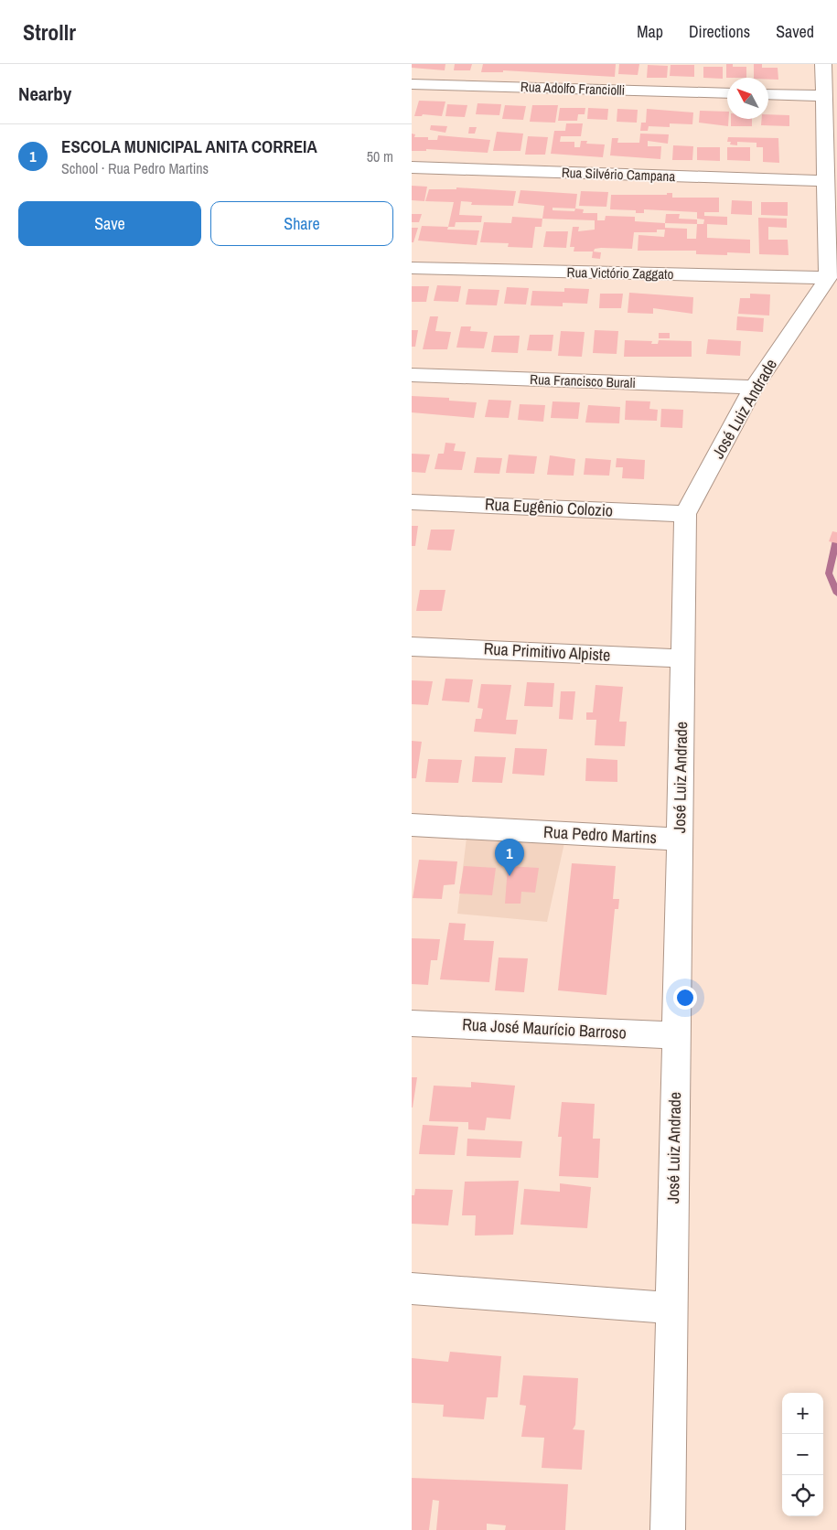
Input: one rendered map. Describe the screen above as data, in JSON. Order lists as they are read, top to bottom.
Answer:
{
  "streets": {
    "street": [
      "Rua Adolfo Franciolli",
      "Rua Silvério Campana",
      "Rua Victório Zaggato",
      "Rua Francisco Burali",
      "José Luiz Andrade",
      "Rua Eugênio Colozio",
      "Rua Primitivo Alpiste",
      "Rua Pedro Martins",
      "Rua José Maurício Barroso"
    ]
  },
  "crossings": [
    ["Rua Victório Zaggato", "José Luiz Andrade"],
    ["Rua Francisco Burali", "José Luiz Andrade"],
    ["José Luiz Andrade", "Rua Eugênio Colozio"],
    ["José Luiz Andrade", "Rua Primitivo Alpiste"],
    ["José Luiz Andrade", "Rua Pedro Martins"],
    ["José Luiz Andrade", "Rua José Maurício Barroso"]
  ],
  "north": "top left",
  "page": {
    "header": "Strollr",
    "nav": ["Map", "Directions", "Saved"],
    "heading": "Nearby",
    "list": [
      {
        "mark": "1",
        "name": "ESCOLA MUNICIPAL ANITA CORREIA",
        "note": "School · Rua Pedro Martins",
        "value": "50 m"
      }
    ],
    "buttons": ["Save", "Share"],
    "pins": "1",
    "map_buttons": ["+", "−"]
  }
}
